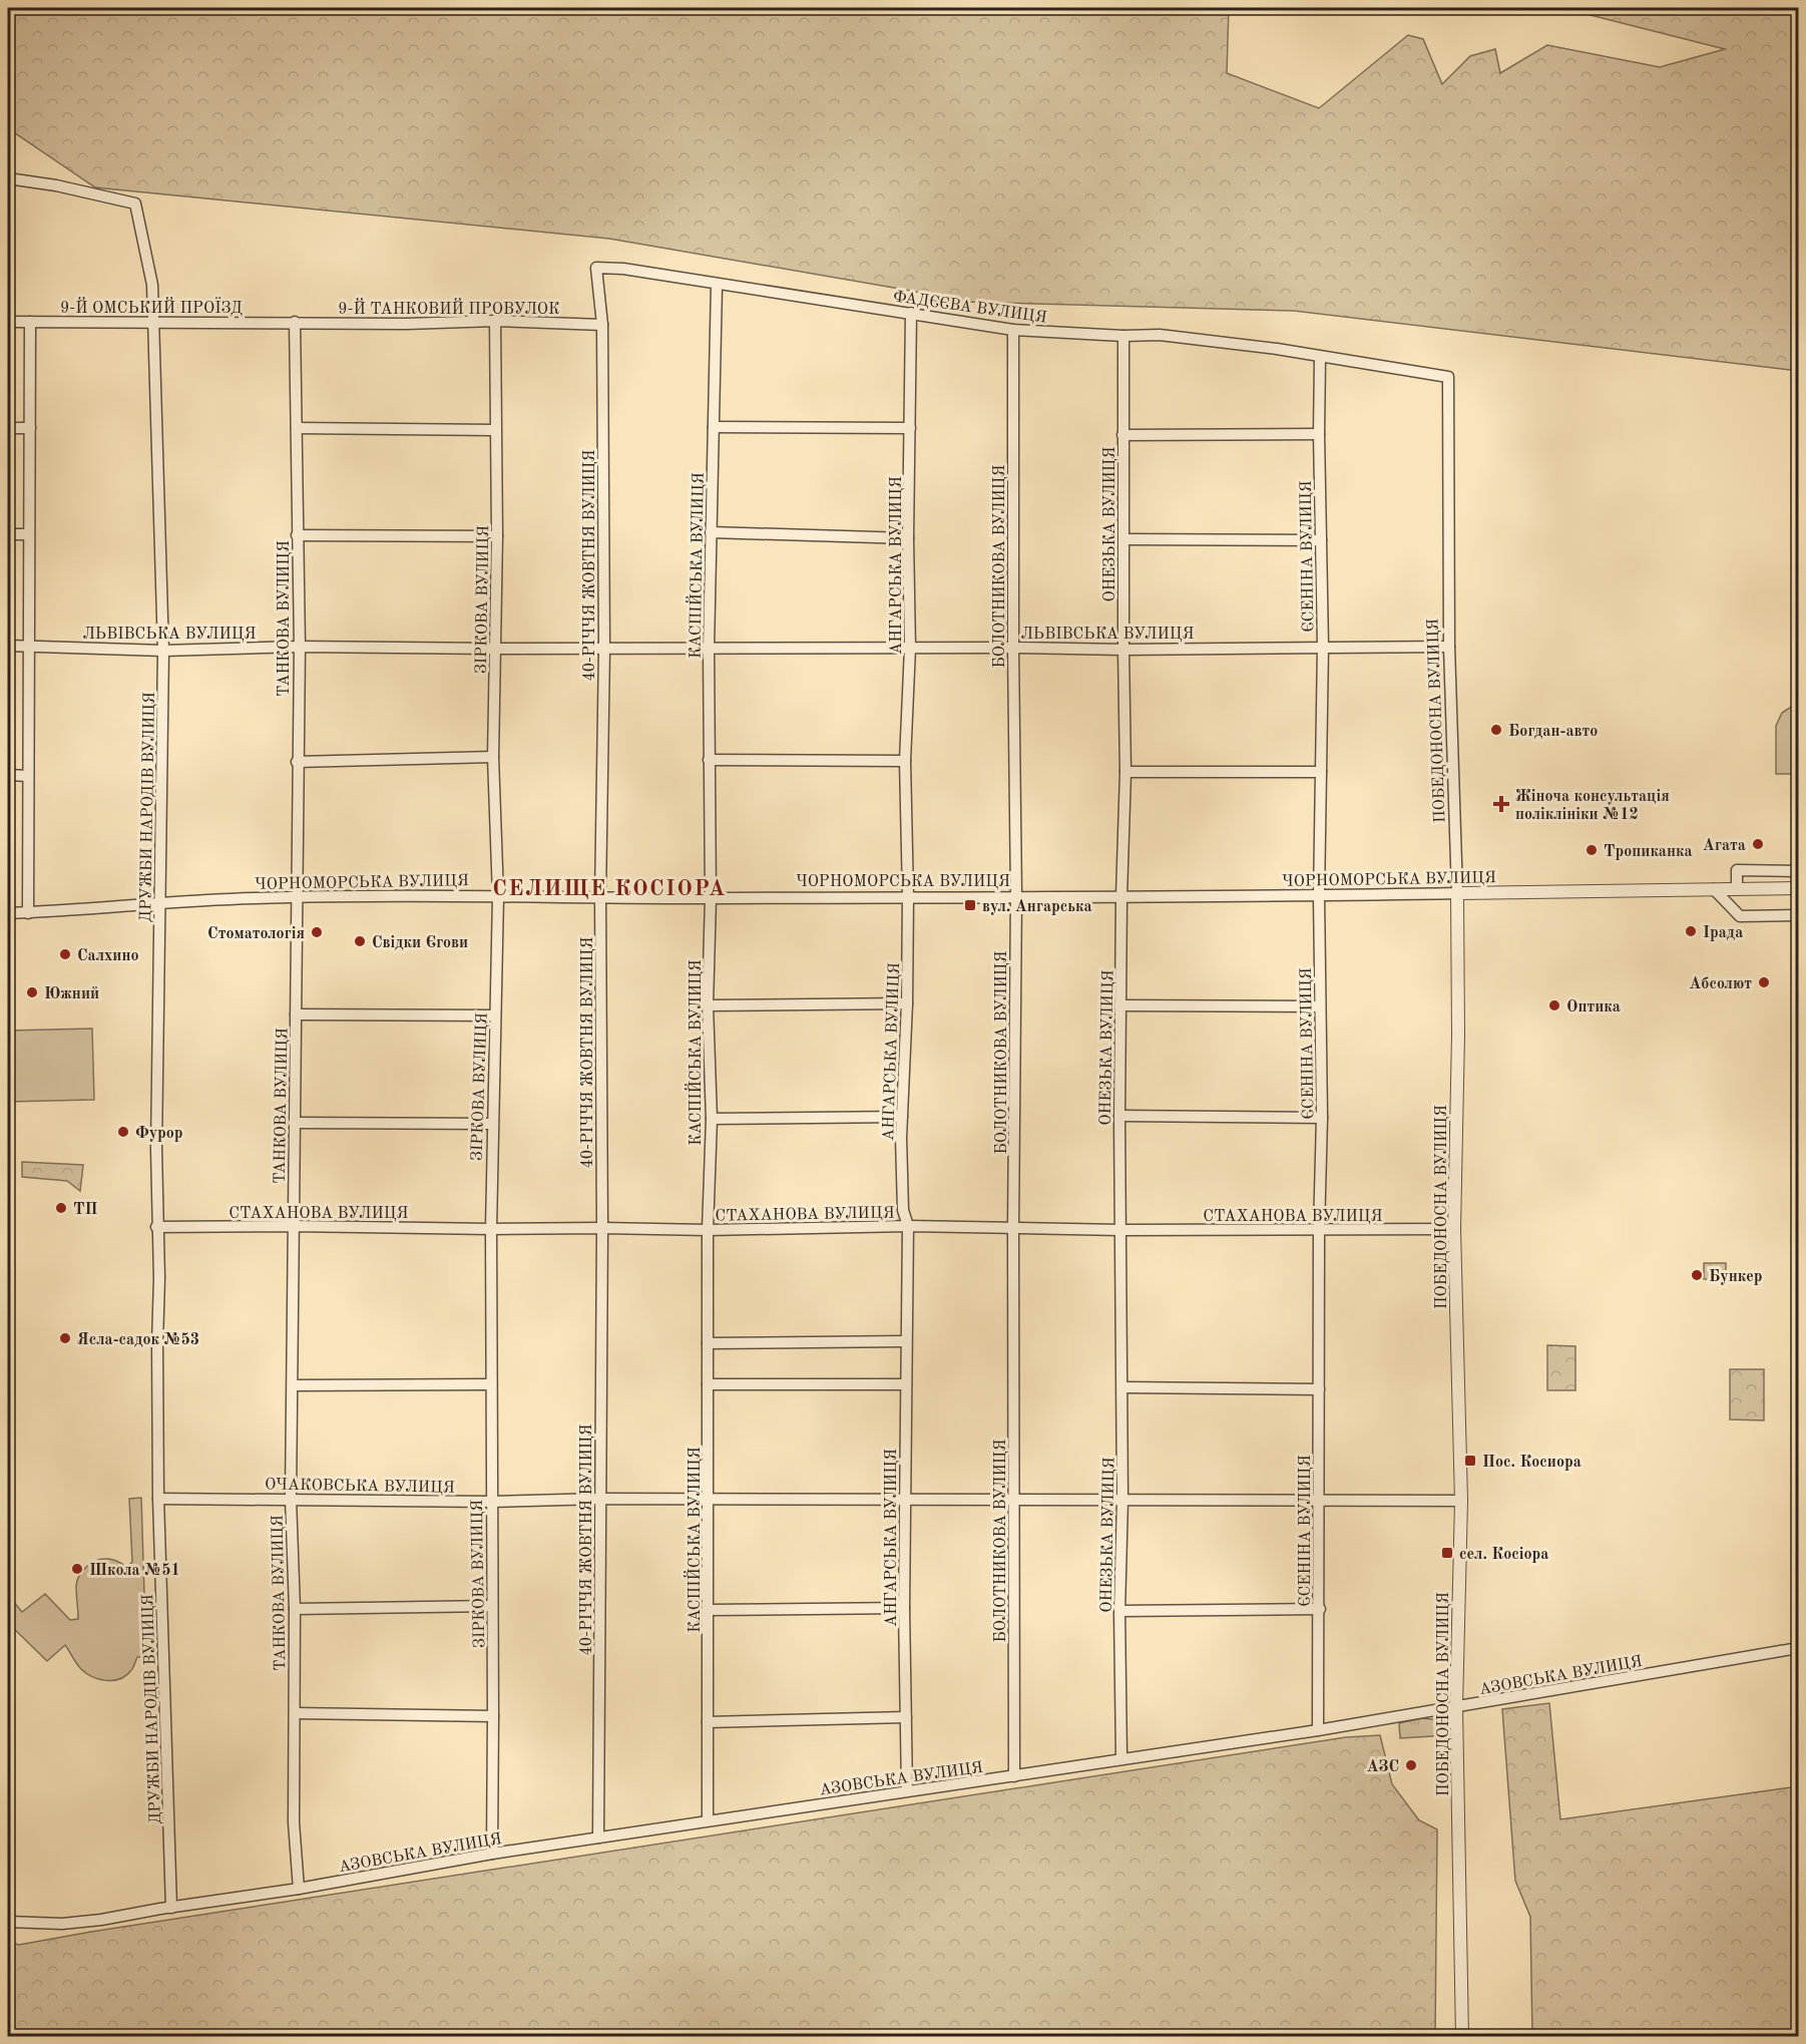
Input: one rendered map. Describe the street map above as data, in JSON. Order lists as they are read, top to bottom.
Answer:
{
  "streets": {
    "street": [
      "ФАДЄЄВА ВУЛИЦЯ",
      "9-Й ОМСЬКИЙ ПРОЇЗД",
      "9-Й ТАНКОВИЙ ПРОВУЛОК",
      "ОНЕЗЬКА ВУЛИЦЯ",
      "ЄСЕНІНА ВУЛИЦЯ",
      "40-РІЧЧЯ ЖОВТНЯ ВУЛИЦЯ",
      "КАСПІЙСЬКА ВУЛИЦЯ",
      "АНГАРСЬКА ВУЛИЦЯ",
      "БОЛОТНИКОВА ВУЛИЦЯ",
      "ЗІРКОВА ВУЛИЦЯ",
      "ТАНКОВА ВУЛИЦЯ",
      "ЛЬВІВСЬКА ВУЛИЦЯ",
      "ПОБЕДОНОСНА ВУЛИЦЯ",
      "ДРУЖБИ НАРОДІВ ВУЛИЦЯ",
      "ЧОРНОМОРСЬКА ВУЛИЦЯ",
      "СТАХАНОВА ВУЛИЦЯ",
      "ОЧАКОВСЬКА ВУЛИЦЯ",
      "АЗОВСЬКА ВУЛИЦЯ"
    ]
  },
  "crossings": [
    ["ФАДЄЄВА ВУЛИЦЯ", "ОНЕЗЬКА ВУЛИЦЯ"],
    ["ФАДЄЄВА ВУЛИЦЯ", "ЄСЕНІНА ВУЛИЦЯ"],
    ["ФАДЄЄВА ВУЛИЦЯ", "40-РІЧЧЯ ЖОВТНЯ ВУЛИЦЯ"],
    ["ФАДЄЄВА ВУЛИЦЯ", "КАСПІЙСЬКА ВУЛИЦЯ"],
    ["ФАДЄЄВА ВУЛИЦЯ", "АНГАРСЬКА ВУЛИЦЯ"],
    ["ФАДЄЄВА ВУЛИЦЯ", "БОЛОТНИКОВА ВУЛИЦЯ"],
    ["ФАДЄЄВА ВУЛИЦЯ", "ПОБЕДОНОСНА ВУЛИЦЯ"],
    ["9-Й ОМСЬКИЙ ПРОЇЗД", "9-Й ТАНКОВИЙ ПРОВУЛОК"],
    ["9-Й ОМСЬКИЙ ПРОЇЗД", "ТАНКОВА ВУЛИЦЯ"],
    ["9-Й ОМСЬКИЙ ПРОЇЗД", "ДРУЖБИ НАРОДІВ ВУЛИЦЯ"],
    ["9-Й ТАНКОВИЙ ПРОВУЛОК", "40-РІЧЧЯ ЖОВТНЯ ВУЛИЦЯ"],
    ["9-Й ТАНКОВИЙ ПРОВУЛОК", "ЗІРКОВА ВУЛИЦЯ"],
    ["9-Й ТАНКОВИЙ ПРОВУЛОК", "ТАНКОВА ВУЛИЦЯ"],
    ["ОНЕЗЬКА ВУЛИЦЯ", "ЛЬВІВСЬКА ВУЛИЦЯ"],
    ["ОНЕЗЬКА ВУЛИЦЯ", "ЧОРНОМОРСЬКА ВУЛИЦЯ"],
    ["ОНЕЗЬКА ВУЛИЦЯ", "СТАХАНОВА ВУЛИЦЯ"],
    ["ОНЕЗЬКА ВУЛИЦЯ", "ОЧАКОВСЬКА ВУЛИЦЯ"],
    ["ОНЕЗЬКА ВУЛИЦЯ", "АЗОВСЬКА ВУЛИЦЯ"],
    ["ЄСЕНІНА ВУЛИЦЯ", "ЛЬВІВСЬКА ВУЛИЦЯ"],
    ["ЄСЕНІНА ВУЛИЦЯ", "ЧОРНОМОРСЬКА ВУЛИЦЯ"],
    ["ЄСЕНІНА ВУЛИЦЯ", "СТАХАНОВА ВУЛИЦЯ"],
    ["ЄСЕНІНА ВУЛИЦЯ", "ОЧАКОВСЬКА ВУЛИЦЯ"],
    ["ЄСЕНІНА ВУЛИЦЯ", "АЗОВСЬКА ВУЛИЦЯ"],
    ["40-РІЧЧЯ ЖОВТНЯ ВУЛИЦЯ", "ЛЬВІВСЬКА ВУЛИЦЯ"],
    ["40-РІЧЧЯ ЖОВТНЯ ВУЛИЦЯ", "ЧОРНОМОРСЬКА ВУЛИЦЯ"],
    ["40-РІЧЧЯ ЖОВТНЯ ВУЛИЦЯ", "СТАХАНОВА ВУЛИЦЯ"],
    ["40-РІЧЧЯ ЖОВТНЯ ВУЛИЦЯ", "ОЧАКОВСЬКА ВУЛИЦЯ"],
    ["40-РІЧЧЯ ЖОВТНЯ ВУЛИЦЯ", "АЗОВСЬКА ВУЛИЦЯ"],
    ["КАСПІЙСЬКА ВУЛИЦЯ", "ЛЬВІВСЬКА ВУЛИЦЯ"],
    ["КАСПІЙСЬКА ВУЛИЦЯ", "ЧОРНОМОРСЬКА ВУЛИЦЯ"],
    ["КАСПІЙСЬКА ВУЛИЦЯ", "СТАХАНОВА ВУЛИЦЯ"],
    ["КАСПІЙСЬКА ВУЛИЦЯ", "ОЧАКОВСЬКА ВУЛИЦЯ"],
    ["КАСПІЙСЬКА ВУЛИЦЯ", "АЗОВСЬКА ВУЛИЦЯ"],
    ["АНГАРСЬКА ВУЛИЦЯ", "ЛЬВІВСЬКА ВУЛИЦЯ"],
    ["АНГАРСЬКА ВУЛИЦЯ", "ЧОРНОМОРСЬКА ВУЛИЦЯ"],
    ["АНГАРСЬКА ВУЛИЦЯ", "СТАХАНОВА ВУЛИЦЯ"],
    ["АНГАРСЬКА ВУЛИЦЯ", "ОЧАКОВСЬКА ВУЛИЦЯ"],
    ["АНГАРСЬКА ВУЛИЦЯ", "АЗОВСЬКА ВУЛИЦЯ"],
    ["БОЛОТНИКОВА ВУЛИЦЯ", "ЛЬВІВСЬКА ВУЛИЦЯ"],
    ["БОЛОТНИКОВА ВУЛИЦЯ", "ЧОРНОМОРСЬКА ВУЛИЦЯ"],
    ["БОЛОТНИКОВА ВУЛИЦЯ", "СТАХАНОВА ВУЛИЦЯ"],
    ["БОЛОТНИКОВА ВУЛИЦЯ", "ОЧАКОВСЬКА ВУЛИЦЯ"],
    ["БОЛОТНИКОВА ВУЛИЦЯ", "АЗОВСЬКА ВУЛИЦЯ"],
    ["ЗІРКОВА ВУЛИЦЯ", "ЛЬВІВСЬКА ВУЛИЦЯ"],
    ["ЗІРКОВА ВУЛИЦЯ", "ЧОРНОМОРСЬКА ВУЛИЦЯ"],
    ["ЗІРКОВА ВУЛИЦЯ", "СТАХАНОВА ВУЛИЦЯ"],
    ["ЗІРКОВА ВУЛИЦЯ", "ОЧАКОВСЬКА ВУЛИЦЯ"],
    ["ЗІРКОВА ВУЛИЦЯ", "АЗОВСЬКА ВУЛИЦЯ"],
    ["ТАНКОВА ВУЛИЦЯ", "ЛЬВІВСЬКА ВУЛИЦЯ"],
    ["ТАНКОВА ВУЛИЦЯ", "ЧОРНОМОРСЬКА ВУЛИЦЯ"],
    ["ТАНКОВА ВУЛИЦЯ", "СТАХАНОВА ВУЛИЦЯ"],
    ["ТАНКОВА ВУЛИЦЯ", "ОЧАКОВСЬКА ВУЛИЦЯ"],
    ["ТАНКОВА ВУЛИЦЯ", "АЗОВСЬКА ВУЛИЦЯ"],
    ["ЛЬВІВСЬКА ВУЛИЦЯ", "ПОБЕДОНОСНА ВУЛИЦЯ"],
    ["ЛЬВІВСЬКА ВУЛИЦЯ", "ДРУЖБИ НАРОДІВ ВУЛИЦЯ"],
    ["ПОБЕДОНОСНА ВУЛИЦЯ", "ЧОРНОМОРСЬКА ВУЛИЦЯ"],
    ["ПОБЕДОНОСНА ВУЛИЦЯ", "СТАХАНОВА ВУЛИЦЯ"],
    ["ПОБЕДОНОСНА ВУЛИЦЯ", "ОЧАКОВСЬКА ВУЛИЦЯ"],
    ["ПОБЕДОНОСНА ВУЛИЦЯ", "АЗОВСЬКА ВУЛИЦЯ"],
    ["ДРУЖБИ НАРОДІВ ВУЛИЦЯ", "ЧОРНОМОРСЬКА ВУЛИЦЯ"],
    ["ДРУЖБИ НАРОДІВ ВУЛИЦЯ", "СТАХАНОВА ВУЛИЦЯ"],
    ["ДРУЖБИ НАРОДІВ ВУЛИЦЯ", "ОЧАКОВСЬКА ВУЛИЦЯ"],
    ["ДРУЖБИ НАРОДІВ ВУЛИЦЯ", "АЗОВСЬКА ВУЛИЦЯ"]
  ],
  "districts": ["СЕЛИЩЕ КОСІОРА"],
  "places": {
    "other": [
      "Богдан-авто",
      "Агата",
      "Тропиканка",
      "Ірада",
      "Стоматологія",
      "Свідки Єгови",
      "Салхино",
      "Абсолют",
      "Южний",
      "Оптика",
      "Фурор",
      "ТП",
      "Бункер",
      "Ясла-садок №53",
      "Школа №51",
      "АЗС"
    ],
    "health": ["Жіноча консультація поліклініки №12"],
    "transit": ["вул. Ангарська", "Пос. Косиора", "сел. Косіора"]
  }
}
